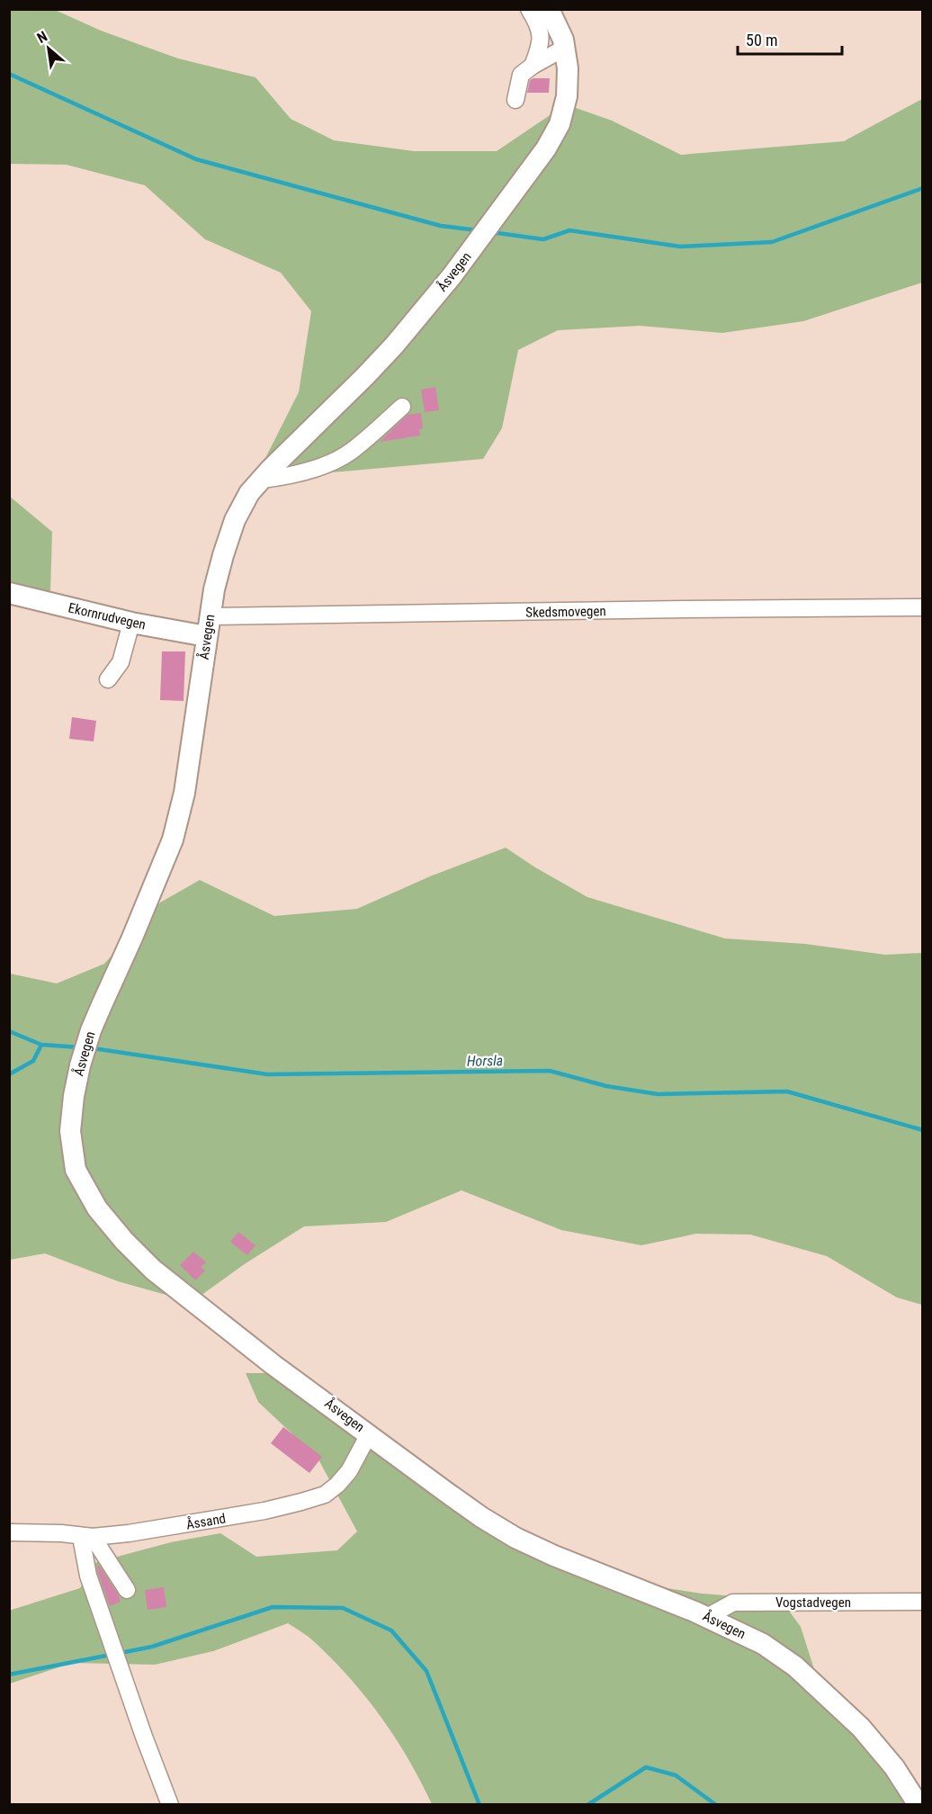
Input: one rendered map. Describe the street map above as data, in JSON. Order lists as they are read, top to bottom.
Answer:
{
  "streets": {
    "main road": ["Åsvegen", "Ekornrudvegen"],
    "street": ["Skedsmovegen", "Åssand", "Vogstadvegen"]
  },
  "crossings": [
    ["Åsvegen", "Skedsmovegen"],
    ["Åsvegen", "Ekornrudvegen"],
    ["Åsvegen", "Åssand"],
    ["Åsvegen", "Vogstadvegen"],
    ["Skedsmovegen", "Ekornrudvegen"]
  ],
  "water": ["Horsla"],
  "scale_bar": "50 m",
  "north": "top left"
}
